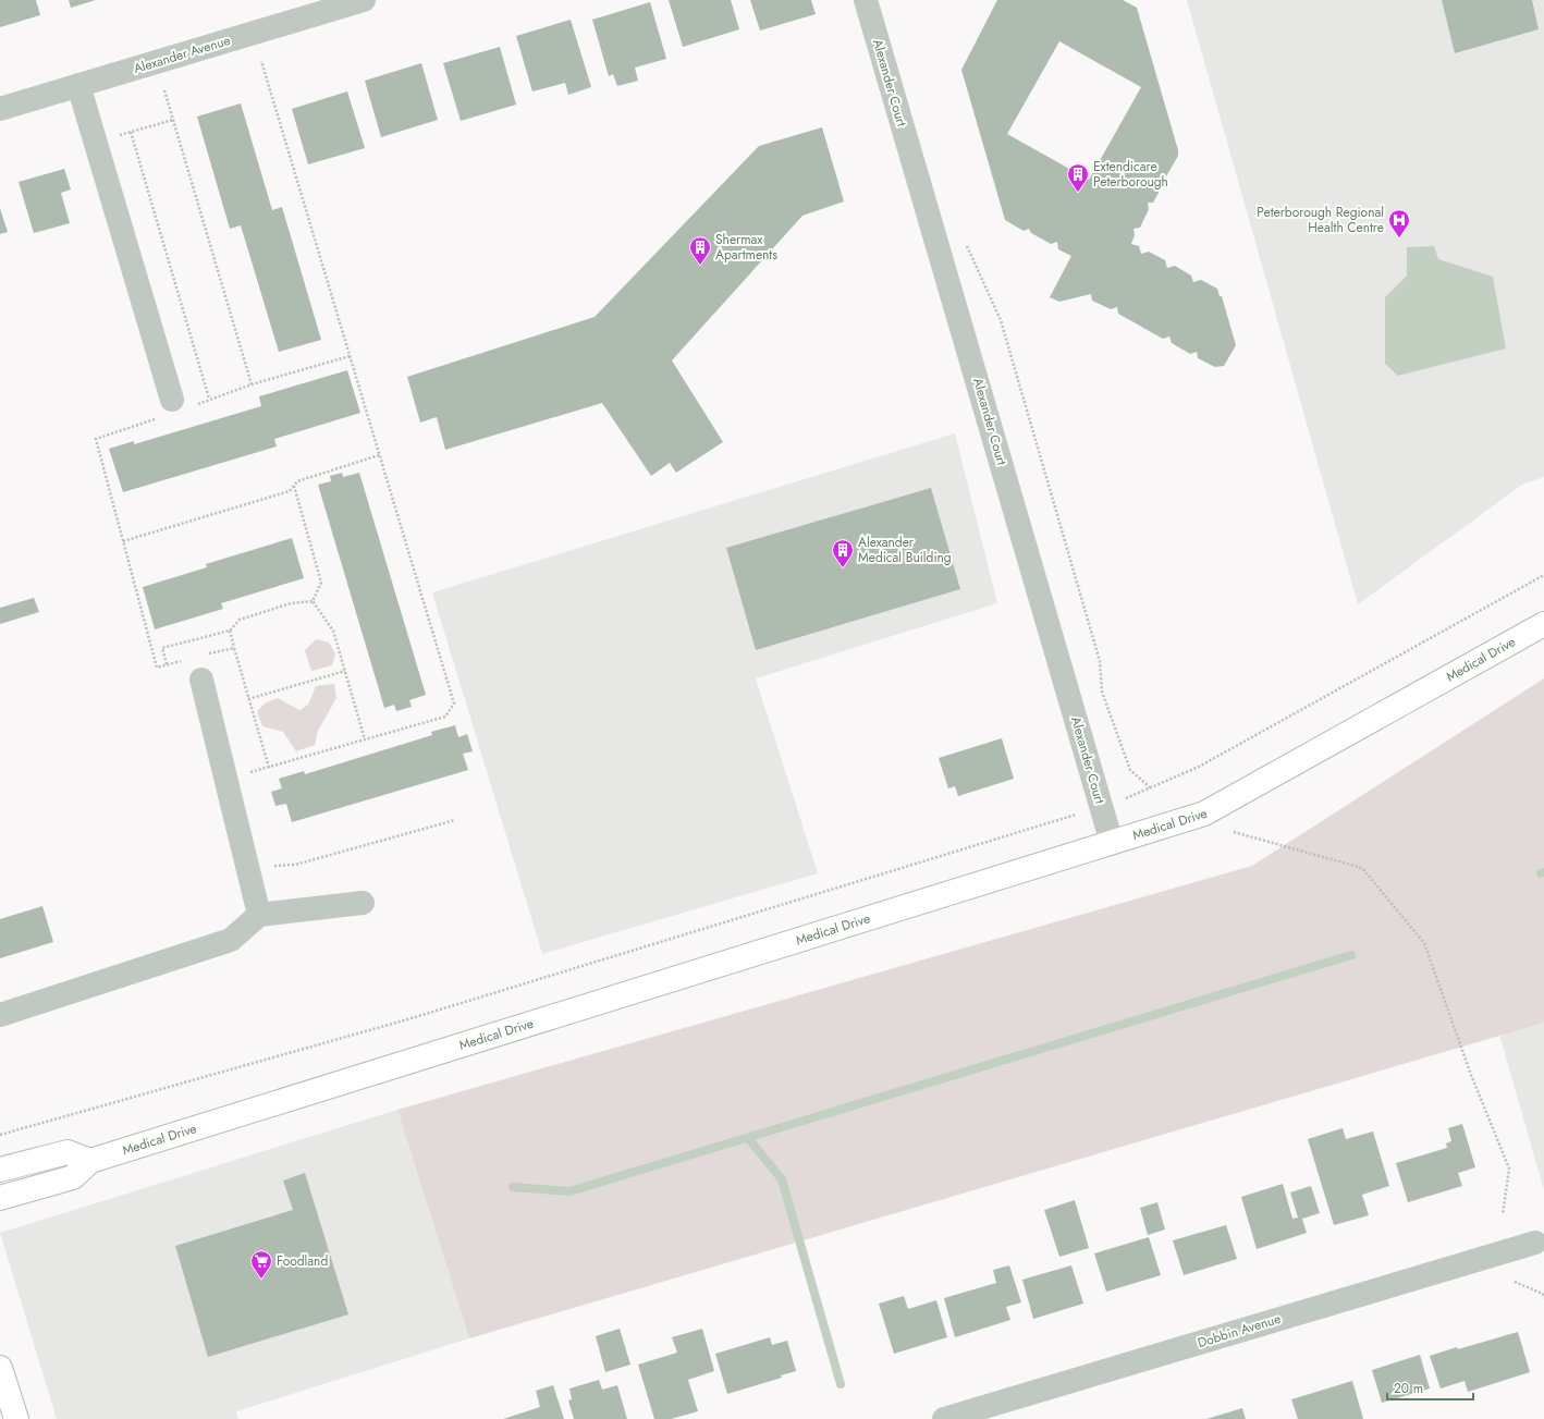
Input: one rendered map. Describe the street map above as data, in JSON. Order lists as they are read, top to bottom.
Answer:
{
  "streets": {
    "main road": ["Medical Drive"],
    "street": ["Alexander Avenue", "Alexander Court", "Dobbin Avenue"]
  },
  "crossings": [
    ["Alexander Court", "Medical Drive"]
  ],
  "places": {
    "building": ["Extendicare Peterborough", "Shermax Apartments", "Alexander Medical Building"],
    "hospital": ["Peterborough Regional Health Centre"],
    "supermarket": ["Foodland"]
  },
  "scale_bar": "20 m"
}
